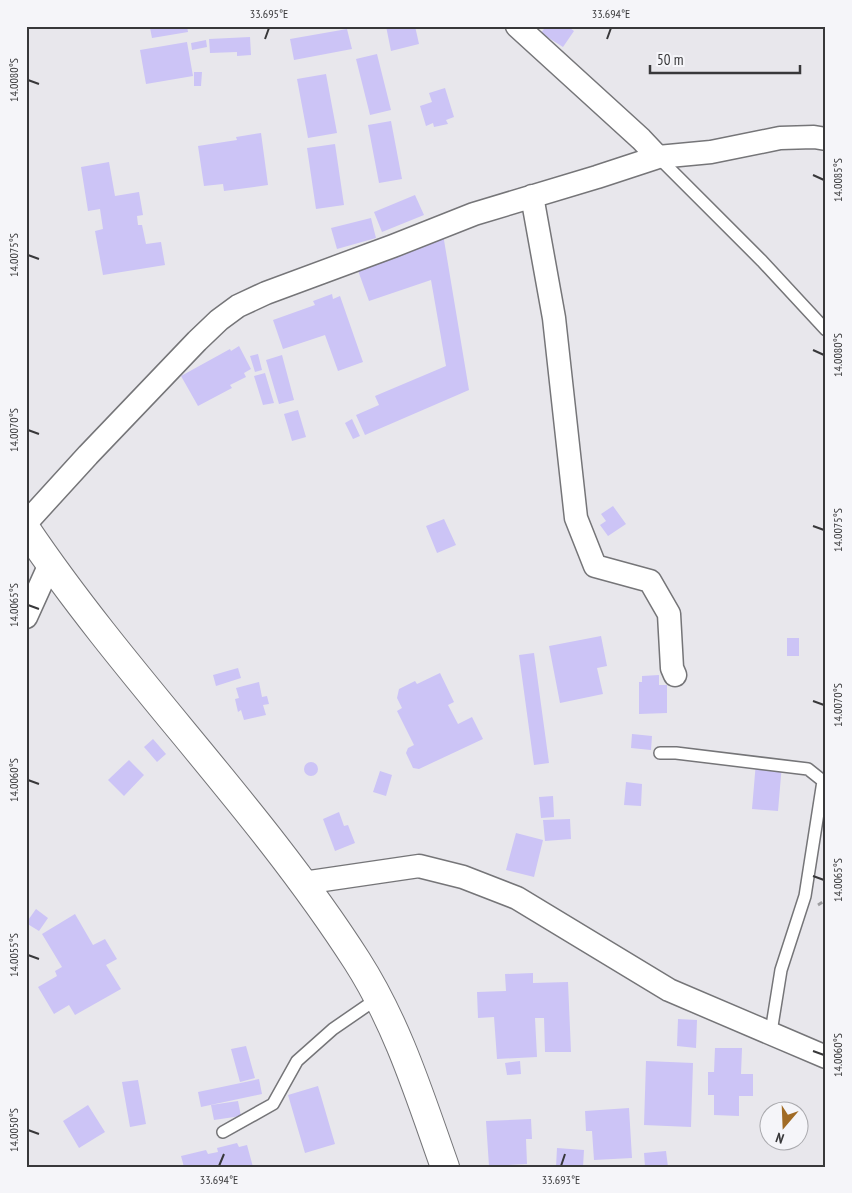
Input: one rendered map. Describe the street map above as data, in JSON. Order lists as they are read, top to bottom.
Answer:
{
  "scale_bar": "50 m",
  "north": "bottom",
  "coordinates": [
    "33.695°E",
    "33.694°E",
    "14.0080°S",
    "14.0085°S",
    "14.0075°S",
    "14.0070°S",
    "14.0065°S",
    "14.0060°S",
    "14.0055°S",
    "14.0050°S",
    "33.693°E"
  ]
}
